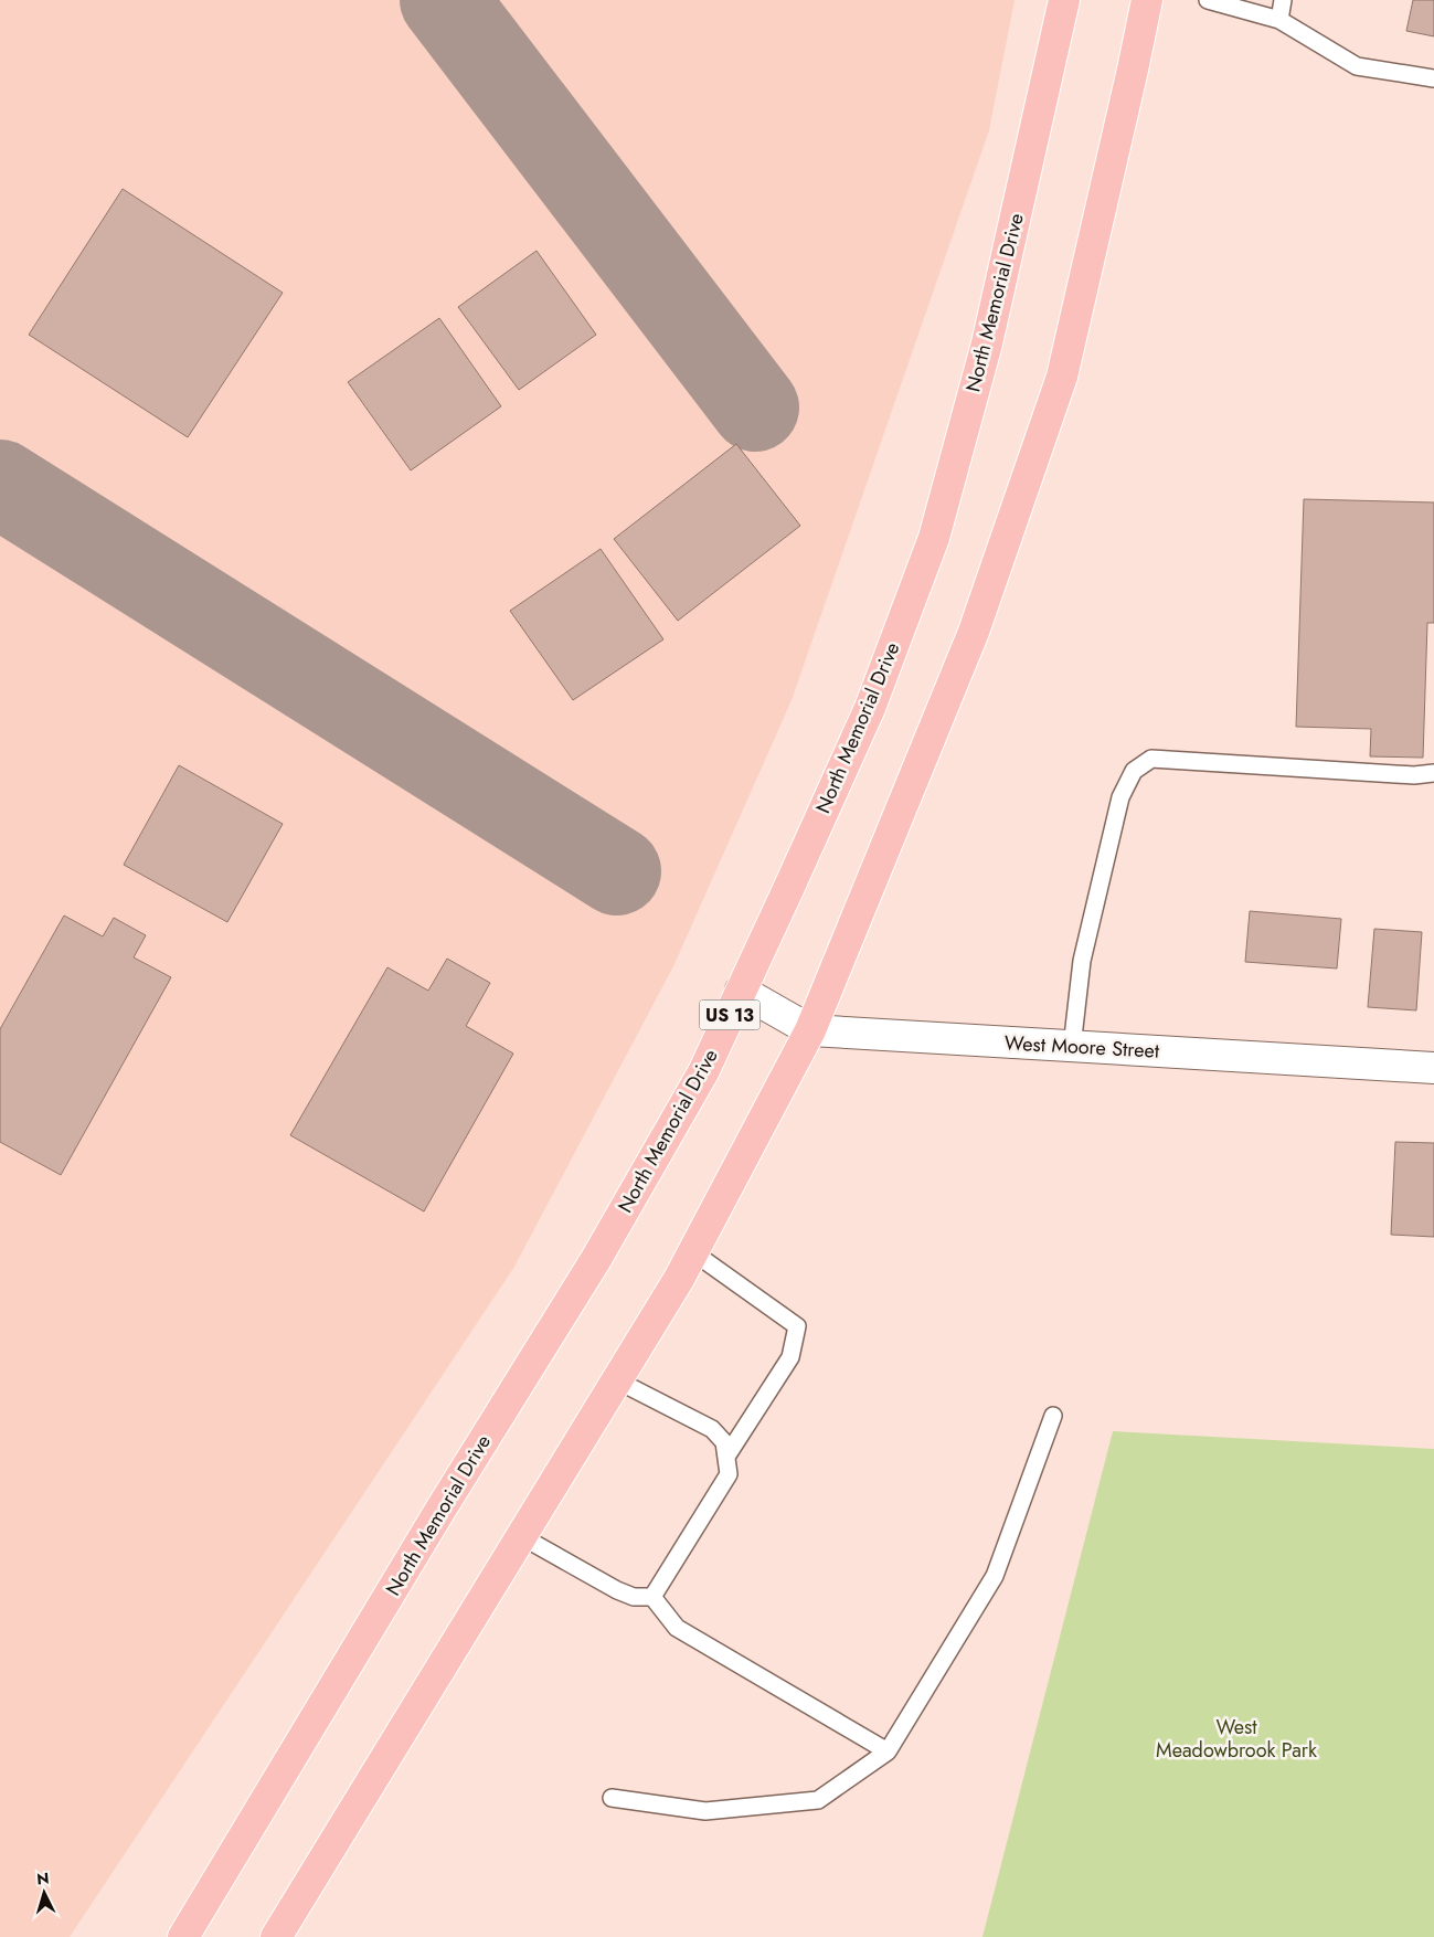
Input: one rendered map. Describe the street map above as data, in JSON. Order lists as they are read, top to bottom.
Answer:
{
  "streets": {
    "main road": ["North Memorial Drive", "US 13"],
    "street": ["West Moore Street"]
  },
  "crossings": [
    ["North Memorial Drive", "West Moore Street"]
  ],
  "parks": ["West Meadowbrook Park"],
  "north": "top"
}
